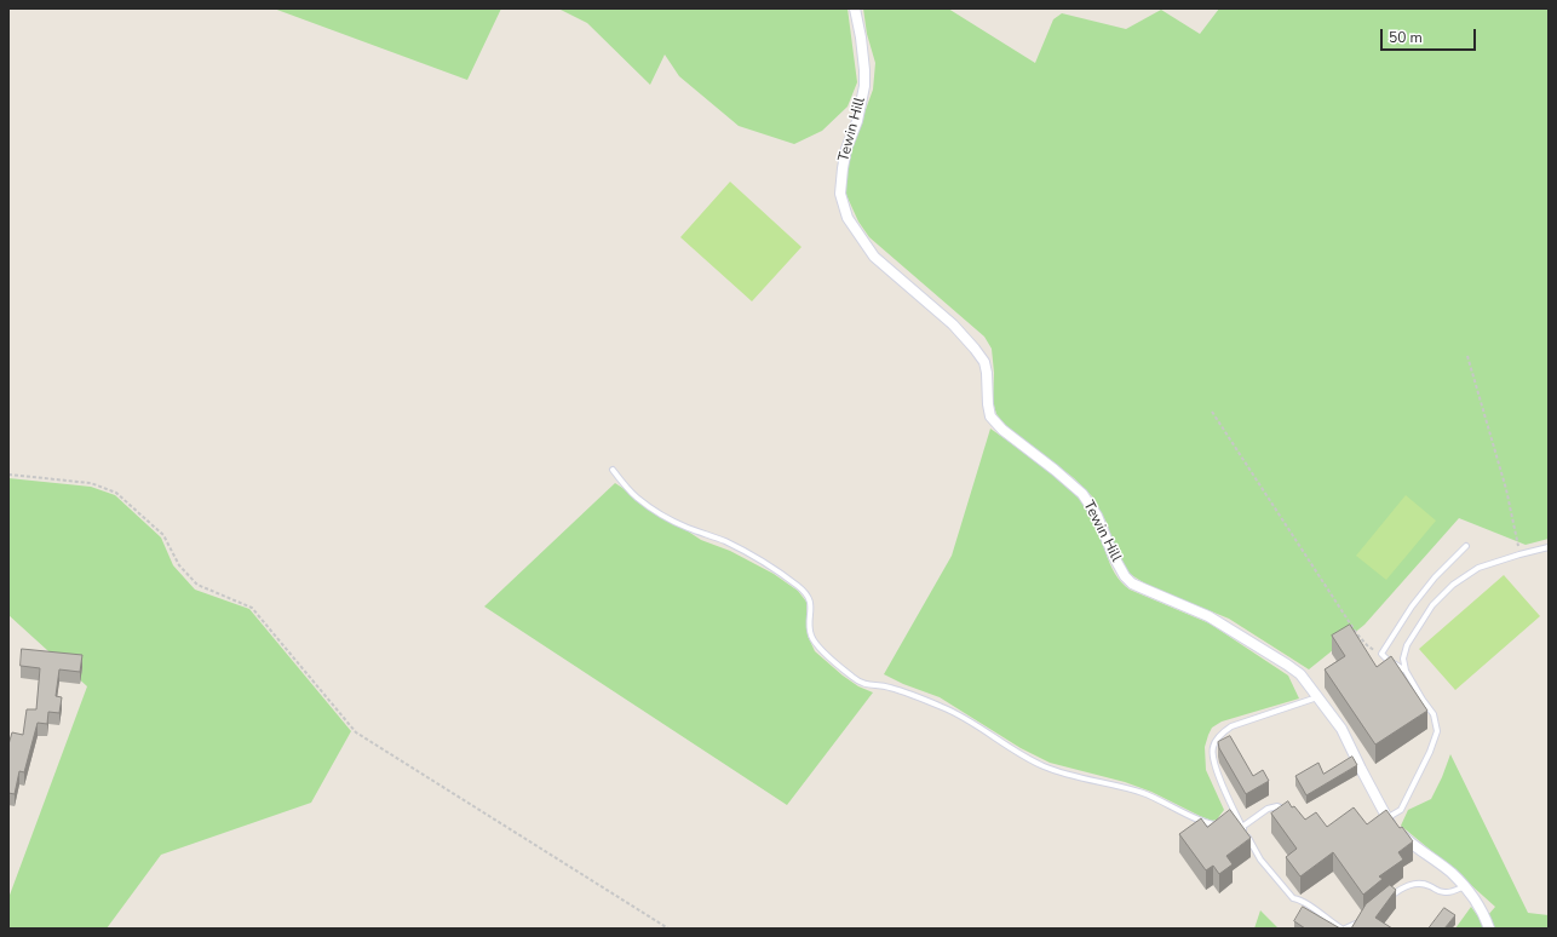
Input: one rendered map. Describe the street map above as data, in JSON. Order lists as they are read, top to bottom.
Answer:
{
  "streets": {
    "street": ["Tewin Hill"]
  },
  "scale_bar": "50 m"
}
